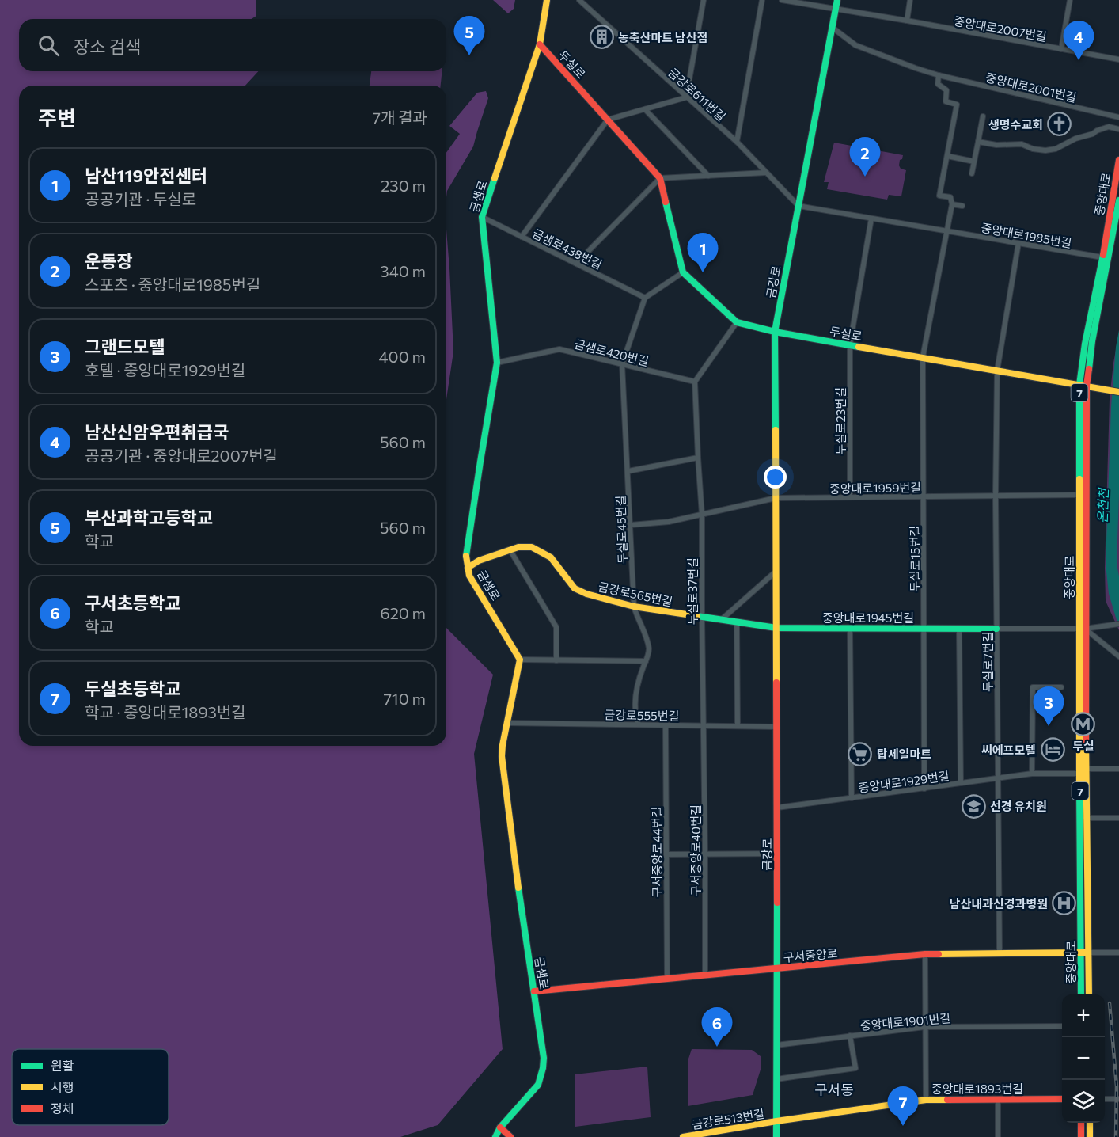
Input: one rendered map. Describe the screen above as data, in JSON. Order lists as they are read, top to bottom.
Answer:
{
  "streets": {
    "main road": [
      "두실로",
      "중앙대로",
      "금샘로",
      "금강로",
      "7",
      "금강로565번길",
      "중앙대로1945번길",
      "구서중앙로",
      "중앙대로1893번길",
      "금강로513번길"
    ],
    "street": [
      "중앙대로2007번길",
      "중앙대로2001번길",
      "금강로611번길",
      "중앙대로1985번길",
      "금샘로438번길",
      "금샘로420번길",
      "두실로23번길",
      "중앙대로1959번길",
      "두실로45번길",
      "두실로15번길",
      "두실로37번길",
      "두실로7번길",
      "금강로555번길",
      "중앙대로1929번길",
      "구서중앙로40번길",
      "구서중앙로44번길",
      "중앙대로1901번길"
    ]
  },
  "crossings": [
    ["중앙대로2007번길", "금강로"],
    ["두실로", "중앙대로"],
    ["두실로", "금샘로"],
    ["두실로", "금강로"],
    ["두실로", "두실로23번길"],
    ["두실로", "두실로15번길"],
    ["두실로", "두실로7번길"],
    ["중앙대로2001번길", "금강로"],
    ["금강로611번길", "중앙대로1985번길"],
    ["금강로611번길", "금강로"],
    ["중앙대로", "중앙대로1985번길"],
    ["중앙대로", "중앙대로1959번길"],
    ["중앙대로", "중앙대로1945번길"],
    ["중앙대로", "중앙대로1929번길"],
    ["중앙대로", "구서중앙로"],
    ["금샘로", "금샘로438번길"],
    ["금샘로", "금샘로420번길"],
    ["금샘로", "금강로565번길"],
    ["금샘로", "금강로555번길"],
    ["금샘로", "구서중앙로"],
    ["중앙대로1985번길", "금강로"],
    ["중앙대로1985번길", "두실로23번길"],
    ["중앙대로1985번길", "두실로15번길"],
    ["중앙대로1985번길", "두실로7번길"],
    ["금샘로438번길", "두실로45번길"],
    ["금강로", "중앙대로1959번길"],
    ["금강로", "금강로565번길"],
    ["금강로", "중앙대로1945번길"],
    ["금강로", "금강로555번길"],
    ["금강로", "중앙대로1929번길"],
    ["금강로", "구서중앙로"],
    ["금강로", "중앙대로1901번길"],
    ["금강로", "중앙대로1893번길"],
    ["금강로", "금강로513번길"],
    ["금샘로420번길", "두실로45번길"],
    ["금샘로420번길", "두실로37번길"],
    ["두실로23번길", "중앙대로1959번길"],
    ["중앙대로1959번길", "두실로45번길"],
    ["중앙대로1959번길", "두실로15번길"],
    ["중앙대로1959번길", "두실로37번길"],
    ["중앙대로1959번길", "두실로7번길"],
    ["두실로45번길", "금강로565번길"],
    ["두실로45번길", "금강로555번길"],
    ["두실로15번길", "중앙대로1945번길"],
    ["두실로15번길", "중앙대로1929번길"],
    ["두실로37번길", "금강로565번길"],
    ["두실로37번길", "금강로555번길"],
    ["두실로37번길", "구서중앙로40번길"],
    ["금강로565번길", "중앙대로1945번길"],
    ["중앙대로1945번길", "두실로7번길"],
    ["두실로7번길", "중앙대로1929번길"],
    ["두실로7번길", "구서중앙로"],
    ["금강로555번길", "구서중앙로40번길"],
    ["금강로555번길", "구서중앙로44번길"],
    ["구서중앙로40번길", "구서중앙로"],
    ["구서중앙로44번길", "구서중앙로"],
    ["중앙대로1893번길", "금강로513번길"]
  ],
  "districts": ["구서동"],
  "water": ["온천천"],
  "places": {
    "building": ["농축산마트 남산점"],
    "church": ["생명수교회"],
    "metro station": ["두실"],
    "hotel": ["씨에프모텔"],
    "supermarket": ["탑세일마트"],
    "school or university": ["선경 유치원"],
    "hospital": ["남산내과신경과병원"]
  },
  "legend": ["원활", "서행", "정체"],
  "page": {
    "pins": [
      "5",
      "4",
      "2",
      "1",
      "3",
      "6",
      "7"
    ],
    "search": "장소 검색",
    "heading": ["주변", "7개 결과"],
    "list": [
      {
        "mark": "1",
        "name": "남산119안전센터",
        "note": "공공기관 · 두실로",
        "value": "230 m"
      },
      {
        "mark": "2",
        "name": "운동장",
        "note": "스포츠 · 중앙대로1985번길",
        "value": "340 m"
      },
      {
        "mark": "3",
        "name": "그랜드모텔",
        "note": "호텔 · 중앙대로1929번길",
        "value": "400 m"
      },
      {
        "mark": "4",
        "name": "남산신암우편취급국",
        "note": "공공기관 · 중앙대로2007번길",
        "value": "560 m"
      },
      {
        "mark": "5",
        "name": "부산과학고등학교",
        "note": "학교",
        "value": "560 m"
      },
      {
        "mark": "6",
        "name": "구서초등학교",
        "note": "학교",
        "value": "620 m"
      },
      {
        "mark": "7",
        "name": "두실초등학교",
        "note": "학교 · 중앙대로1893번길",
        "value": "710 m"
      }
    ],
    "map_buttons": ["+", "−"]
  }
}
